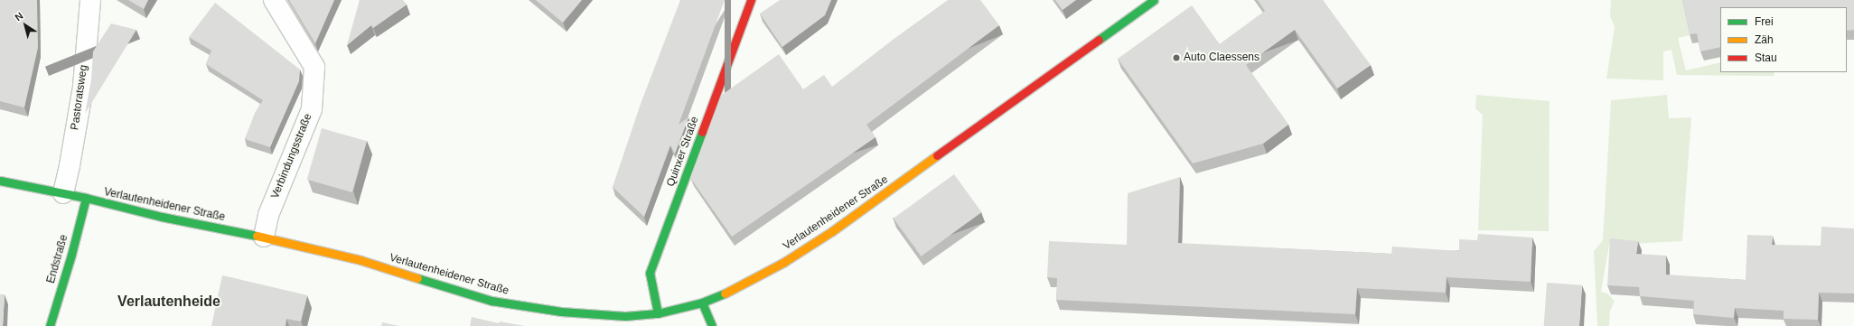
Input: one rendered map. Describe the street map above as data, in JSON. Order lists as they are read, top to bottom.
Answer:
{
  "streets": {
    "main road": ["Quinxer Straße", "Verlautenheidener Straße", "Endstraße"],
    "street": ["Pastoratsweg", "Verbindungsstraße"]
  },
  "crossings": [
    ["Pastoratsweg", "Verlautenheidener Straße"],
    ["Quinxer Straße", "Verlautenheidener Straße"],
    ["Verbindungsstraße", "Verlautenheidener Straße"],
    ["Verlautenheidener Straße", "Endstraße"]
  ],
  "districts": ["Verlautenheide"],
  "places": ["Auto Claessens"],
  "legend": ["Frei", "Zäh", "Stau"],
  "north": "top left"
}
